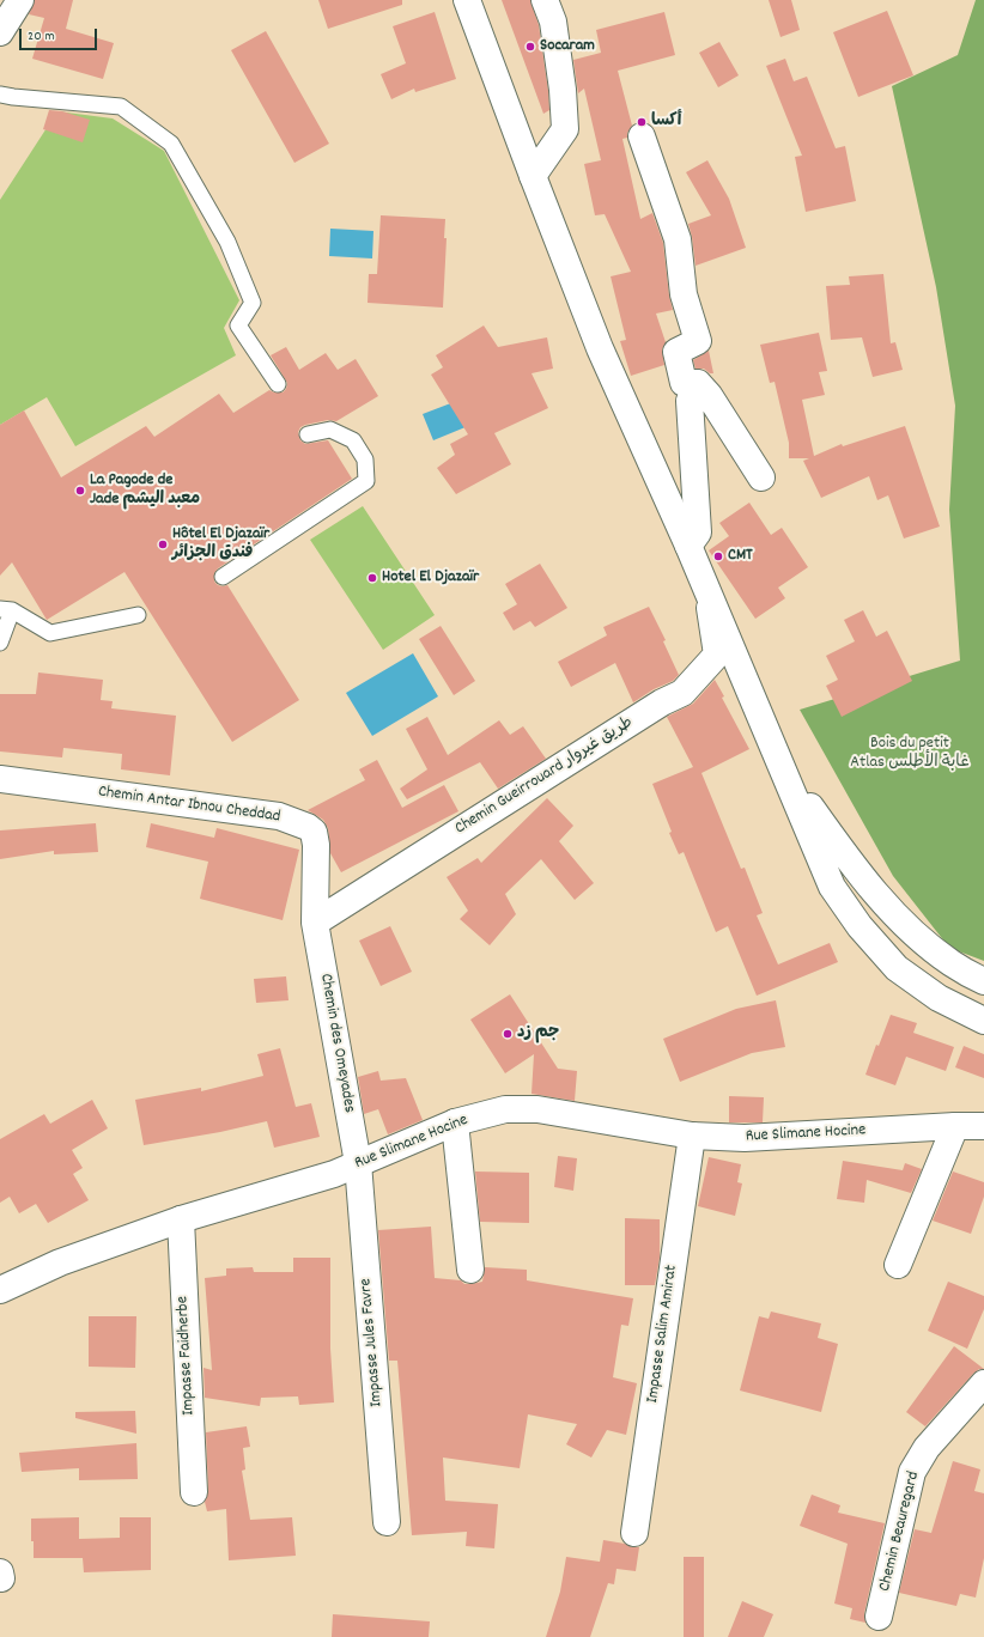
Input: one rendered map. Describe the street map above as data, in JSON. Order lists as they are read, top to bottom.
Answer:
{
  "streets": {
    "street": [
      "Chemin Gueirrouard طريق غيروار",
      "Chemin Antar Ibnou Cheddad",
      "Chemin des Omeyades",
      "Rue Slimane Hocine",
      "Impasse Salim Amirat",
      "Impasse Jules Favre",
      "Impasse Faidherbe",
      "Chemin Beauregard"
    ]
  },
  "crossings": [
    ["Chemin Gueirrouard طريق غيروار", "Chemin Antar Ibnou Cheddad"],
    ["Chemin Gueirrouard طريق غيروار", "Chemin des Omeyades"],
    ["Chemin Antar Ibnou Cheddad", "Chemin des Omeyades"],
    ["Chemin des Omeyades", "Rue Slimane Hocine"],
    ["Chemin des Omeyades", "Impasse Jules Favre"],
    ["Rue Slimane Hocine", "Impasse Salim Amirat"],
    ["Rue Slimane Hocine", "Impasse Jules Favre"],
    ["Rue Slimane Hocine", "Impasse Faidherbe"]
  ],
  "parks": ["Bois du petit Atlas غابة الأطلس"],
  "places": [
    "Socaram",
    "أكسا",
    "La Pagode de Jade معبد اليشم",
    "Hôtel El Djazaïr فندق الجزائر",
    "CMT",
    "Hotel El Djazaïr",
    "جم زد"
  ],
  "scale_bar": "20 m"
}
